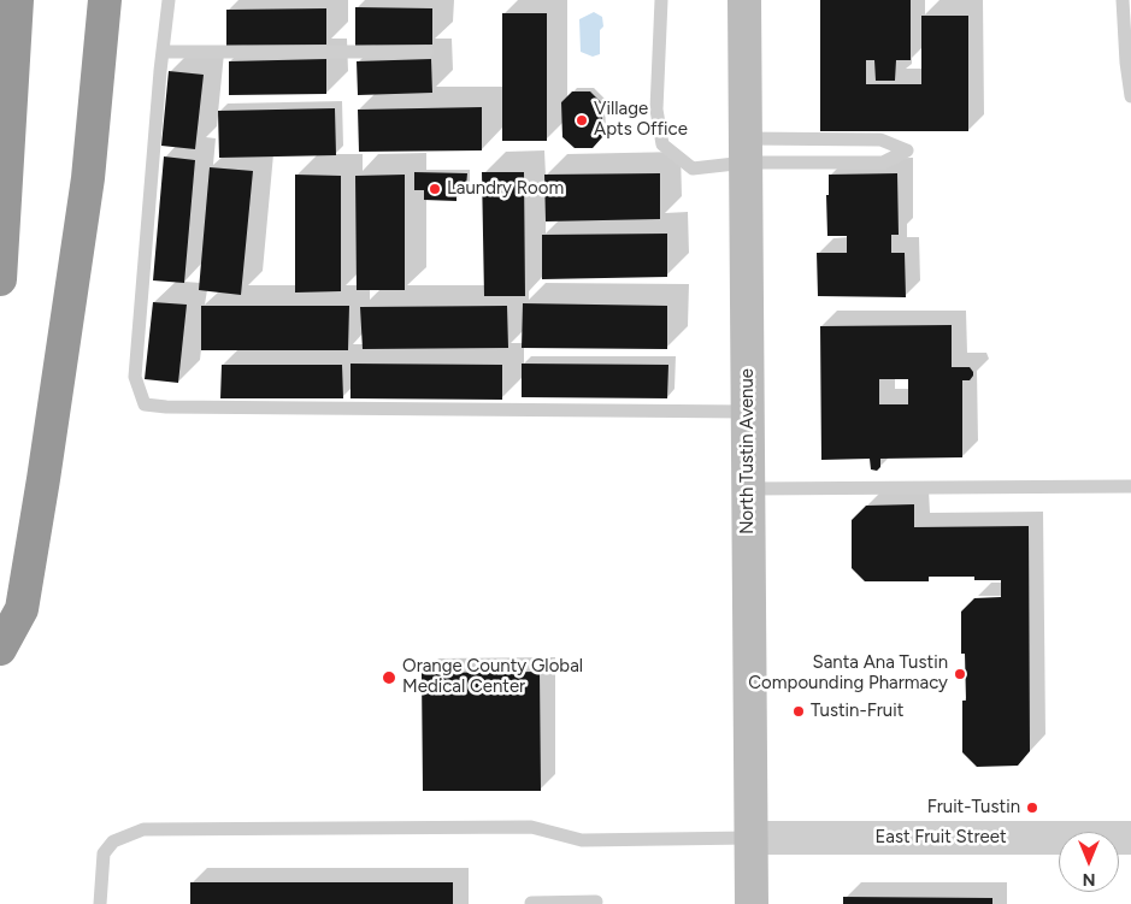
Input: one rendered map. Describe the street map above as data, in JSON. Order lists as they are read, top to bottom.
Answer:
{
  "streets": {
    "main road": ["North Tustin Avenue"],
    "street": ["East Fruit Street"]
  },
  "crossings": [
    ["North Tustin Avenue", "East Fruit Street"]
  ],
  "places": [
    "Village Apts Office",
    "Laundry Room",
    "Santa Ana Tustin Compounding Pharmacy",
    "Orange County Global Medical Center",
    "Tustin-Fruit",
    "Fruit-Tustin"
  ],
  "north": "bottom"
}
